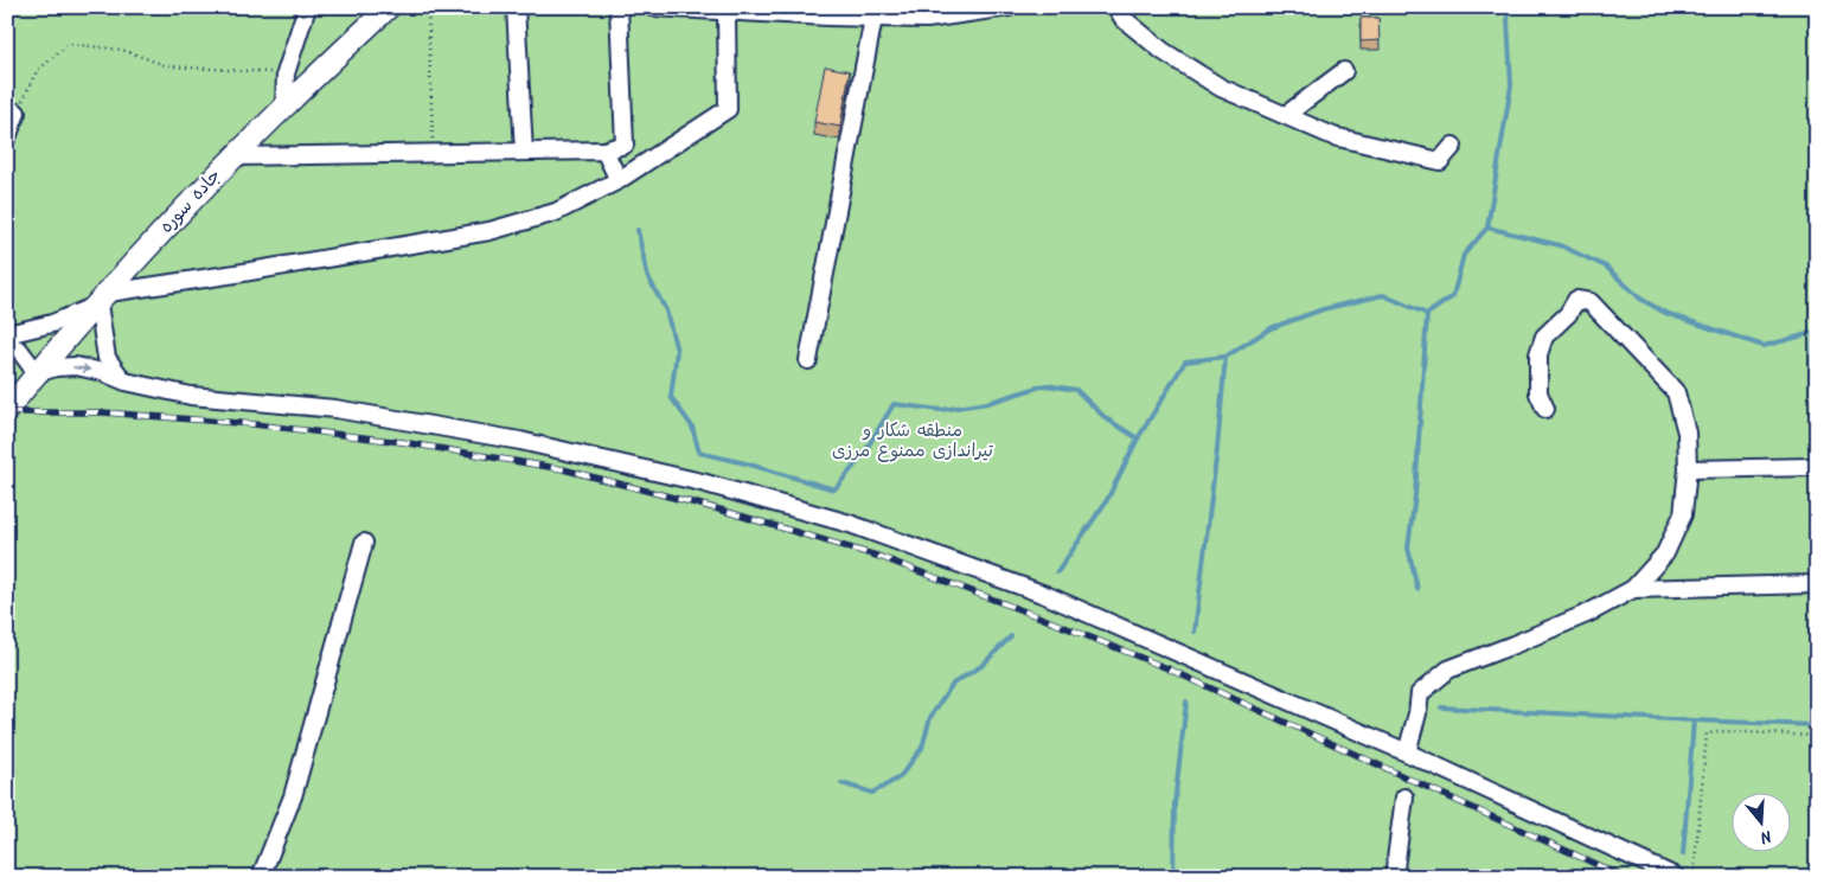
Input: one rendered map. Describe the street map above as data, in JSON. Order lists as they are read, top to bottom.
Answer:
{
  "streets": {
    "main road": ["جاده سوره"]
  },
  "parks": ["منطقه شکار و تیراندازی ممنوع مرزی"],
  "north": "bottom"
}
